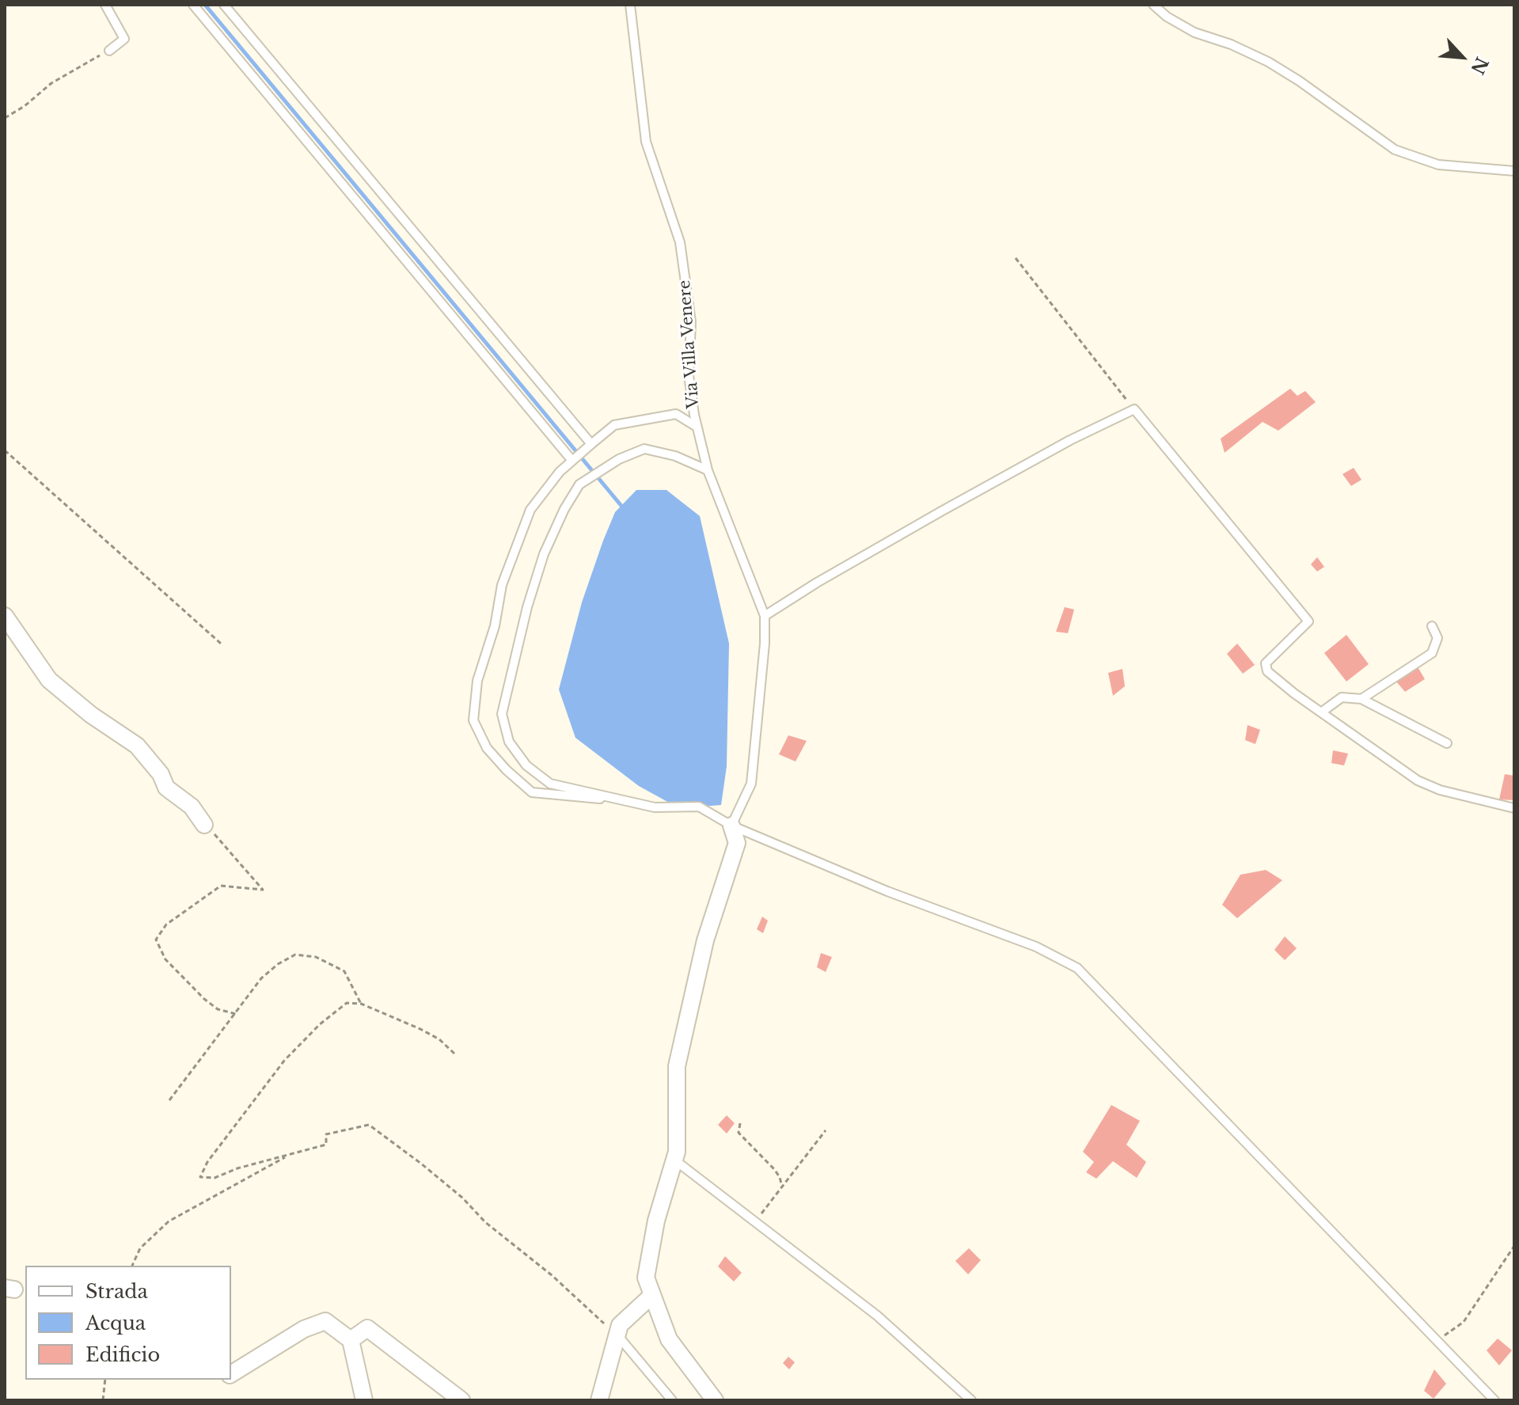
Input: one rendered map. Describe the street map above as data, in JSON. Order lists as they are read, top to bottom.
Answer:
{
  "streets": {
    "lane": ["Via Villa Venere"]
  },
  "legend": ["Strada", "Acqua", "Edificio"],
  "north": "bottom right"
}
